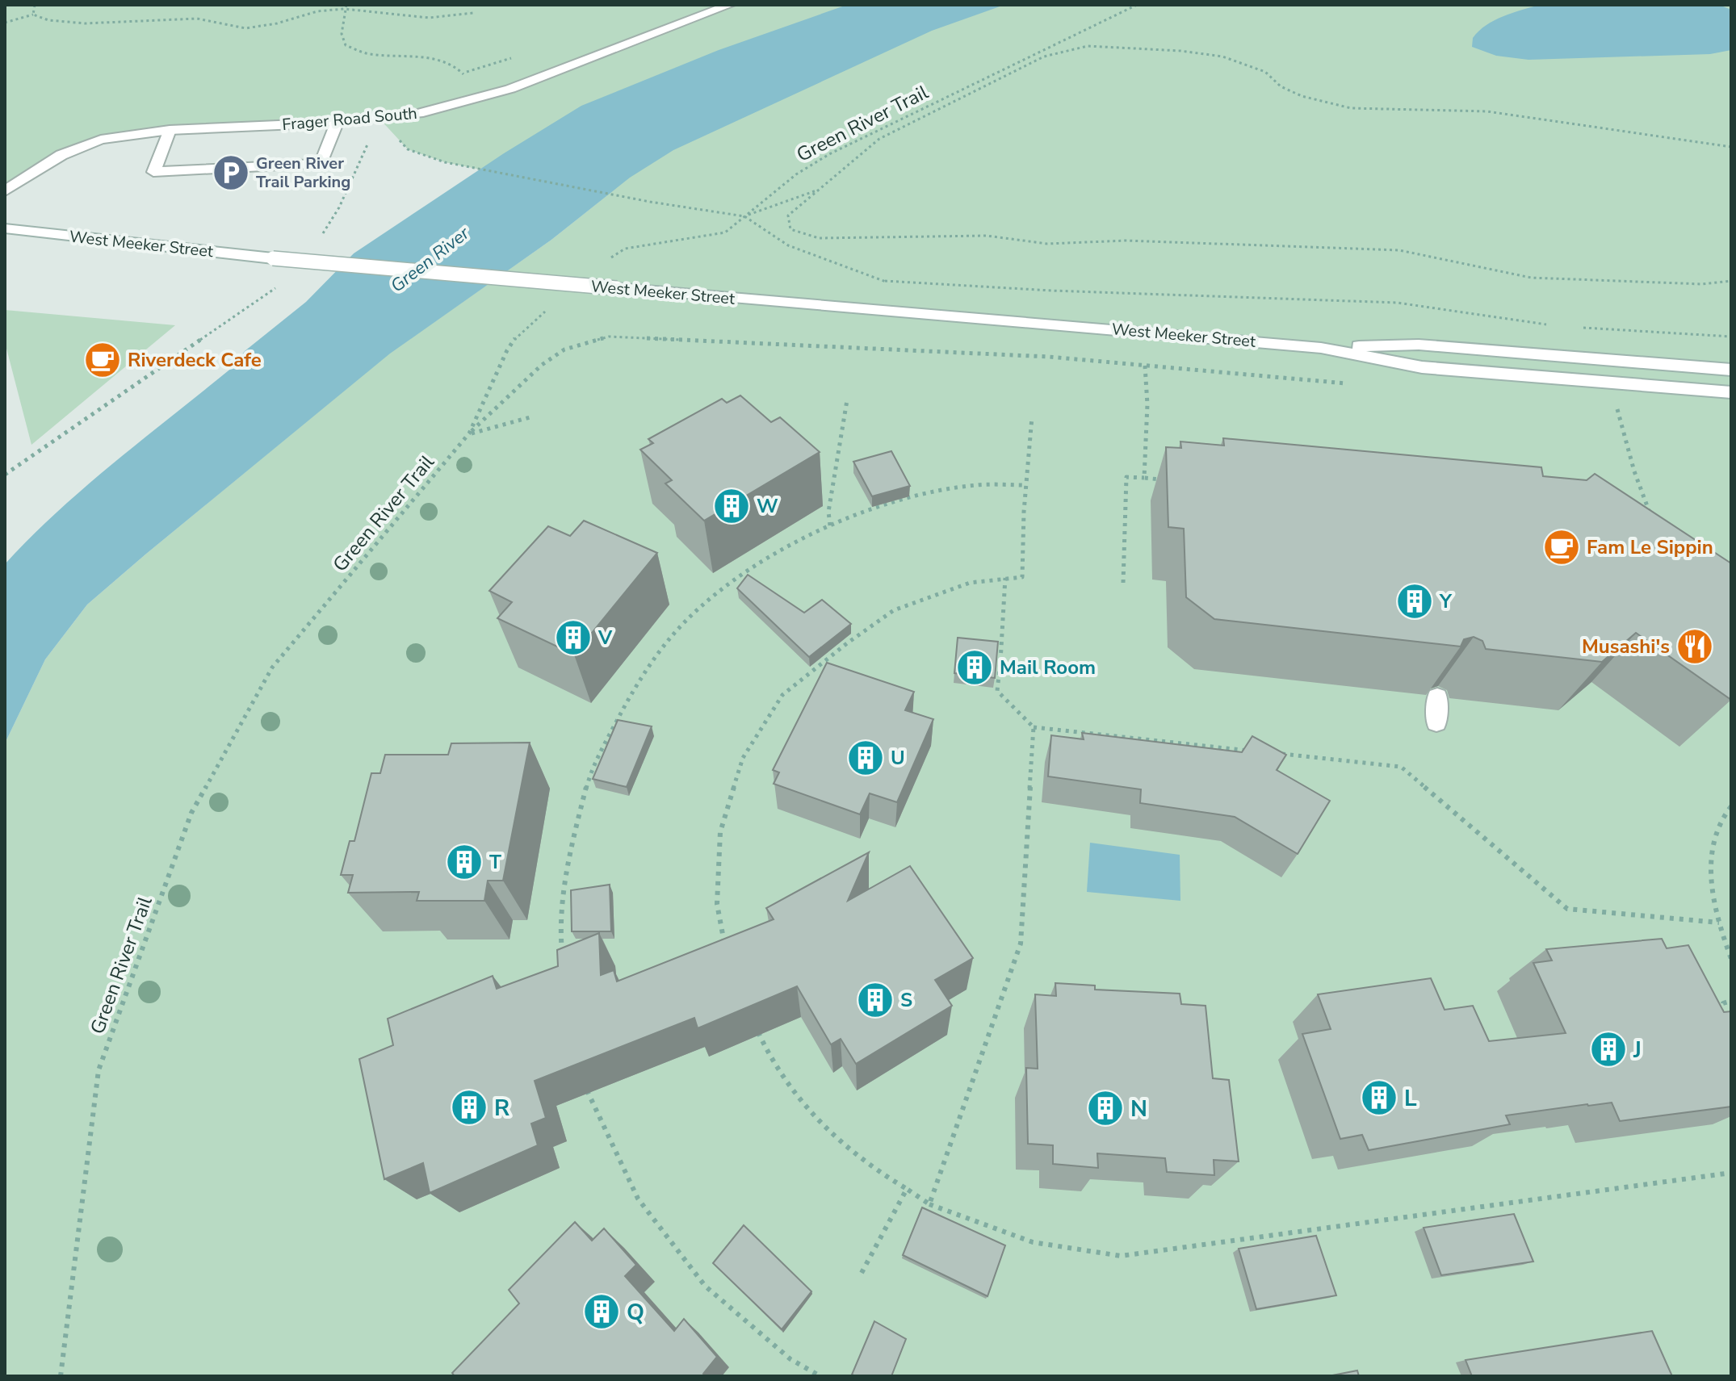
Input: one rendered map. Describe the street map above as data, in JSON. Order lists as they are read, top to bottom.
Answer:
{
  "streets": {
    "main road": ["Frager Road South", "West Meeker Street"],
    "path": ["Green River Trail"]
  },
  "water": ["Green River"],
  "places": {
    "parking": ["Green River Trail Parking"],
    "cafe": ["Riverdeck Cafe", "Fam Le Sippin"],
    "building": [
      "W",
      "Y",
      "V",
      "Mail Room",
      "U",
      "T",
      "S",
      "J",
      "L",
      "R",
      "N",
      "Q"
    ],
    "restaurant": ["Musashi's"]
  }
}
